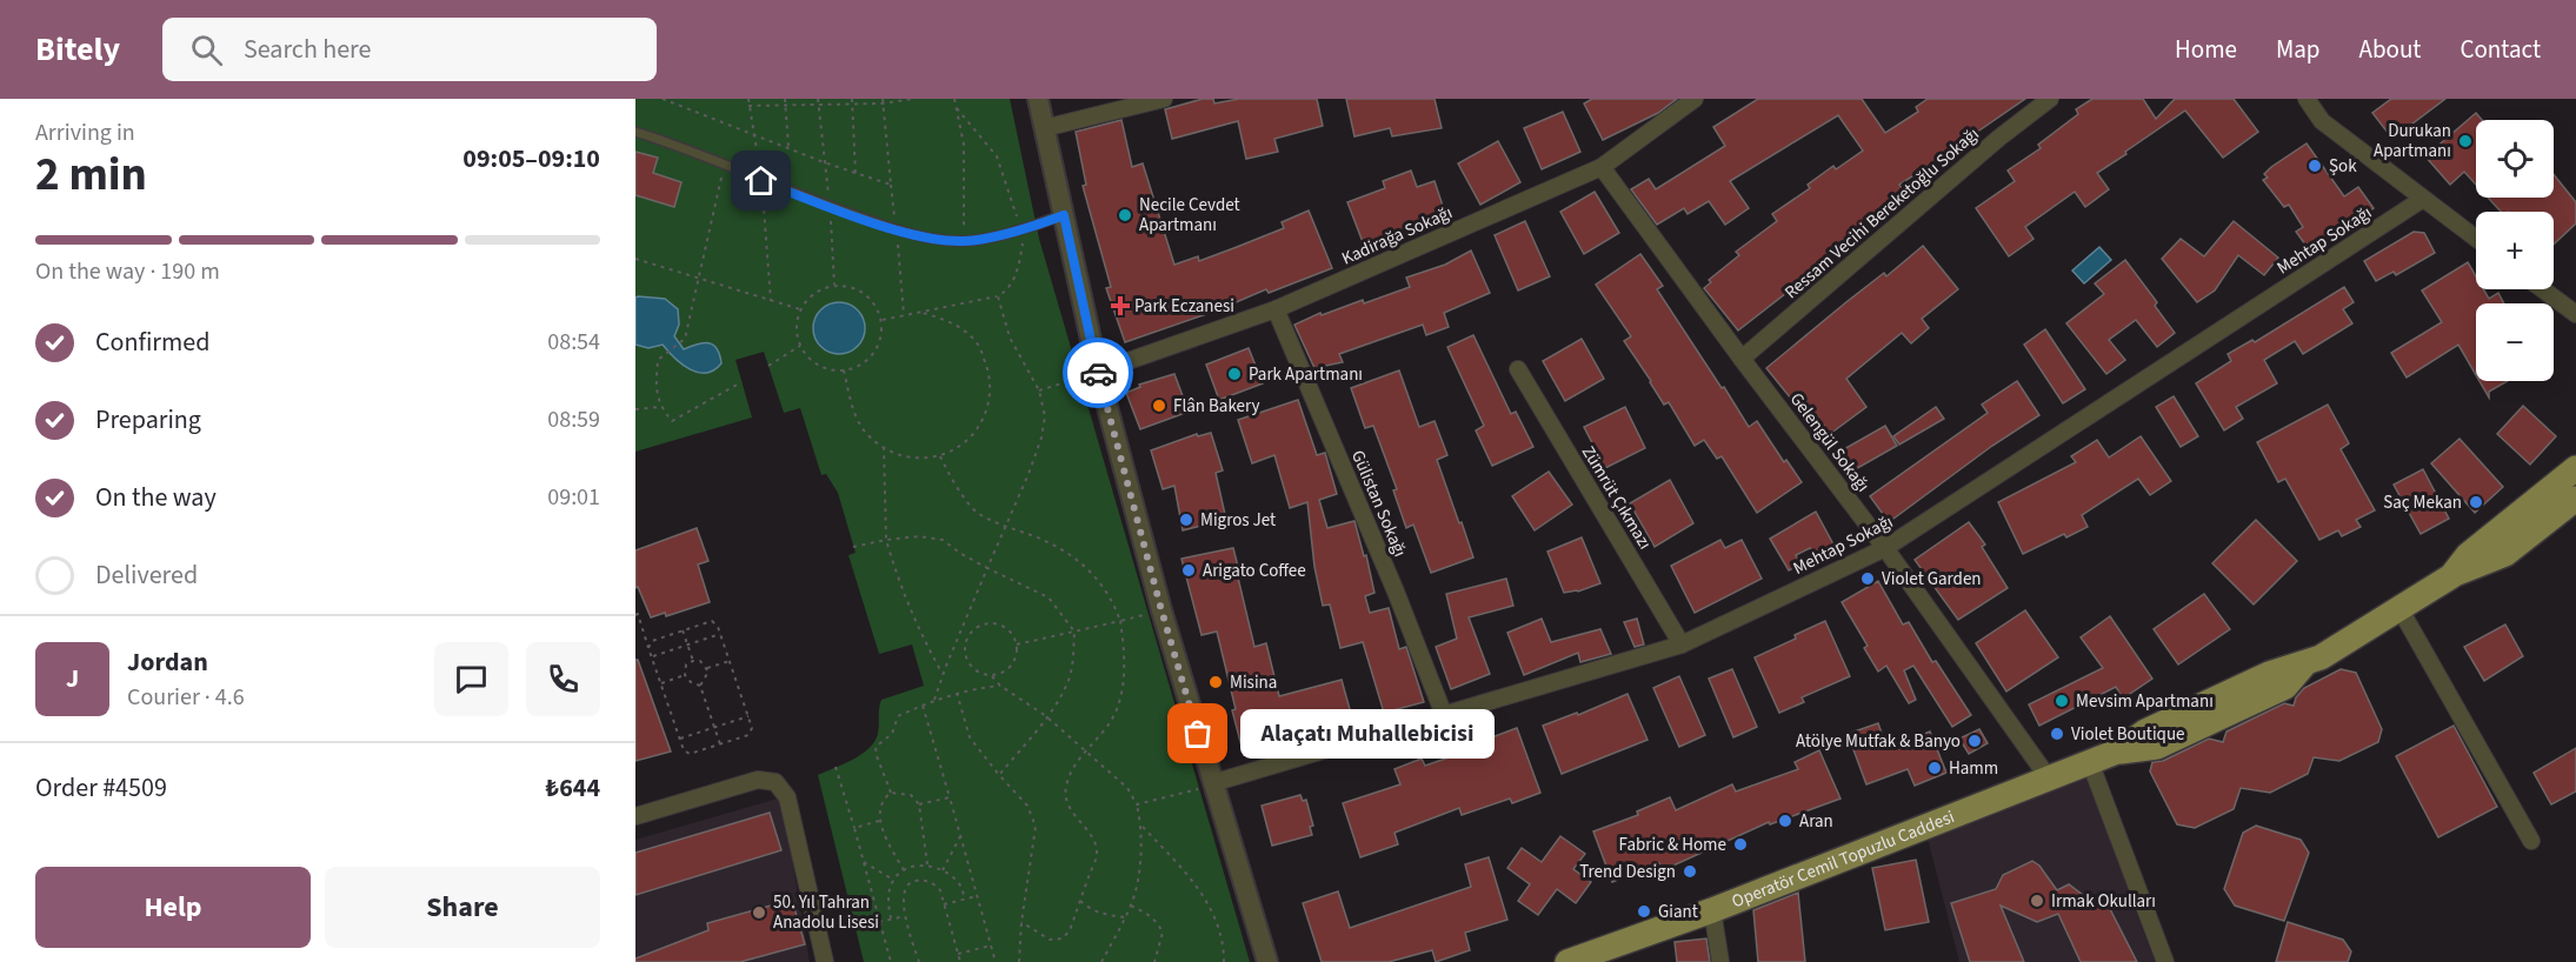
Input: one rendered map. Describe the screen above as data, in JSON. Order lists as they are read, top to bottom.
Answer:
{
  "streets": {
    "main road": ["Operatör Cemil Topuzlu Caddesi"],
    "street": [
      "Ressam Vecihi Bereketoğlu Sokağı",
      "Kadirağa Sokağı",
      "Mehtap Sokağı",
      "Gelengül Sokağı",
      "Zümrüt Çıkmazı",
      "Gülistan Sokağı"
    ]
  },
  "crossings": [
    ["Ressam Vecihi Bereketoğlu Sokağı", "Gelengül Sokağı"],
    ["Kadirağa Sokağı", "Gelengül Sokağı"],
    ["Kadirağa Sokağı", "Gülistan Sokağı"],
    ["Mehtap Sokağı", "Gelengül Sokağı"],
    ["Mehtap Sokağı", "Zümrüt Çıkmazı"],
    ["Mehtap Sokağı", "Gülistan Sokağı"],
    ["Gelengül Sokağı", "Operatör Cemil Topuzlu Caddesi"]
  ],
  "places": {
    "other": [
      "Durukan Apartmanı",
      "Şok",
      "Necile Cevdet Apartmanı",
      "Park Apartmanı",
      "Flân Bakery",
      "Saç Mekan",
      "Migros Jet",
      "Arigato Coffee",
      "Violet Garden",
      "Misina",
      "Mevsim Apartmanı",
      "Alaçatı Muhallebicisi",
      "Violet Boutique",
      "Atölye Mutfak & Banyo",
      "Hamm",
      "Aran",
      "Fabric & Home",
      "Trend Design",
      "Irmak Okulları",
      "Giant",
      "50. Yıl Tahran Anadolu Lisesi"
    ],
    "health": ["Park Eczanesi"]
  },
  "page": {
    "header": "Bitely",
    "search": "Search here",
    "nav": [
      "Home",
      "Map",
      "About",
      "Contact"
    ],
    "heading": ["2 min", "Arriving in", "09:05–09:10"],
    "panel": [
      "Jordan",
      "Courier · 4.6",
      "Order #4509",
      "₺644"
    ],
    "map_buttons": ["+", "−"],
    "bar": "On the way · 190 m",
    "list": [
      ["Confirmed", "08:54"],
      ["Preparing", "08:59"],
      ["On the way", "09:01"],
      "Delivered"
    ],
    "round": "J",
    "bubble": "Alaçatı Muhallebicisi",
    "buttons": ["Help", "Share"]
  }
}
